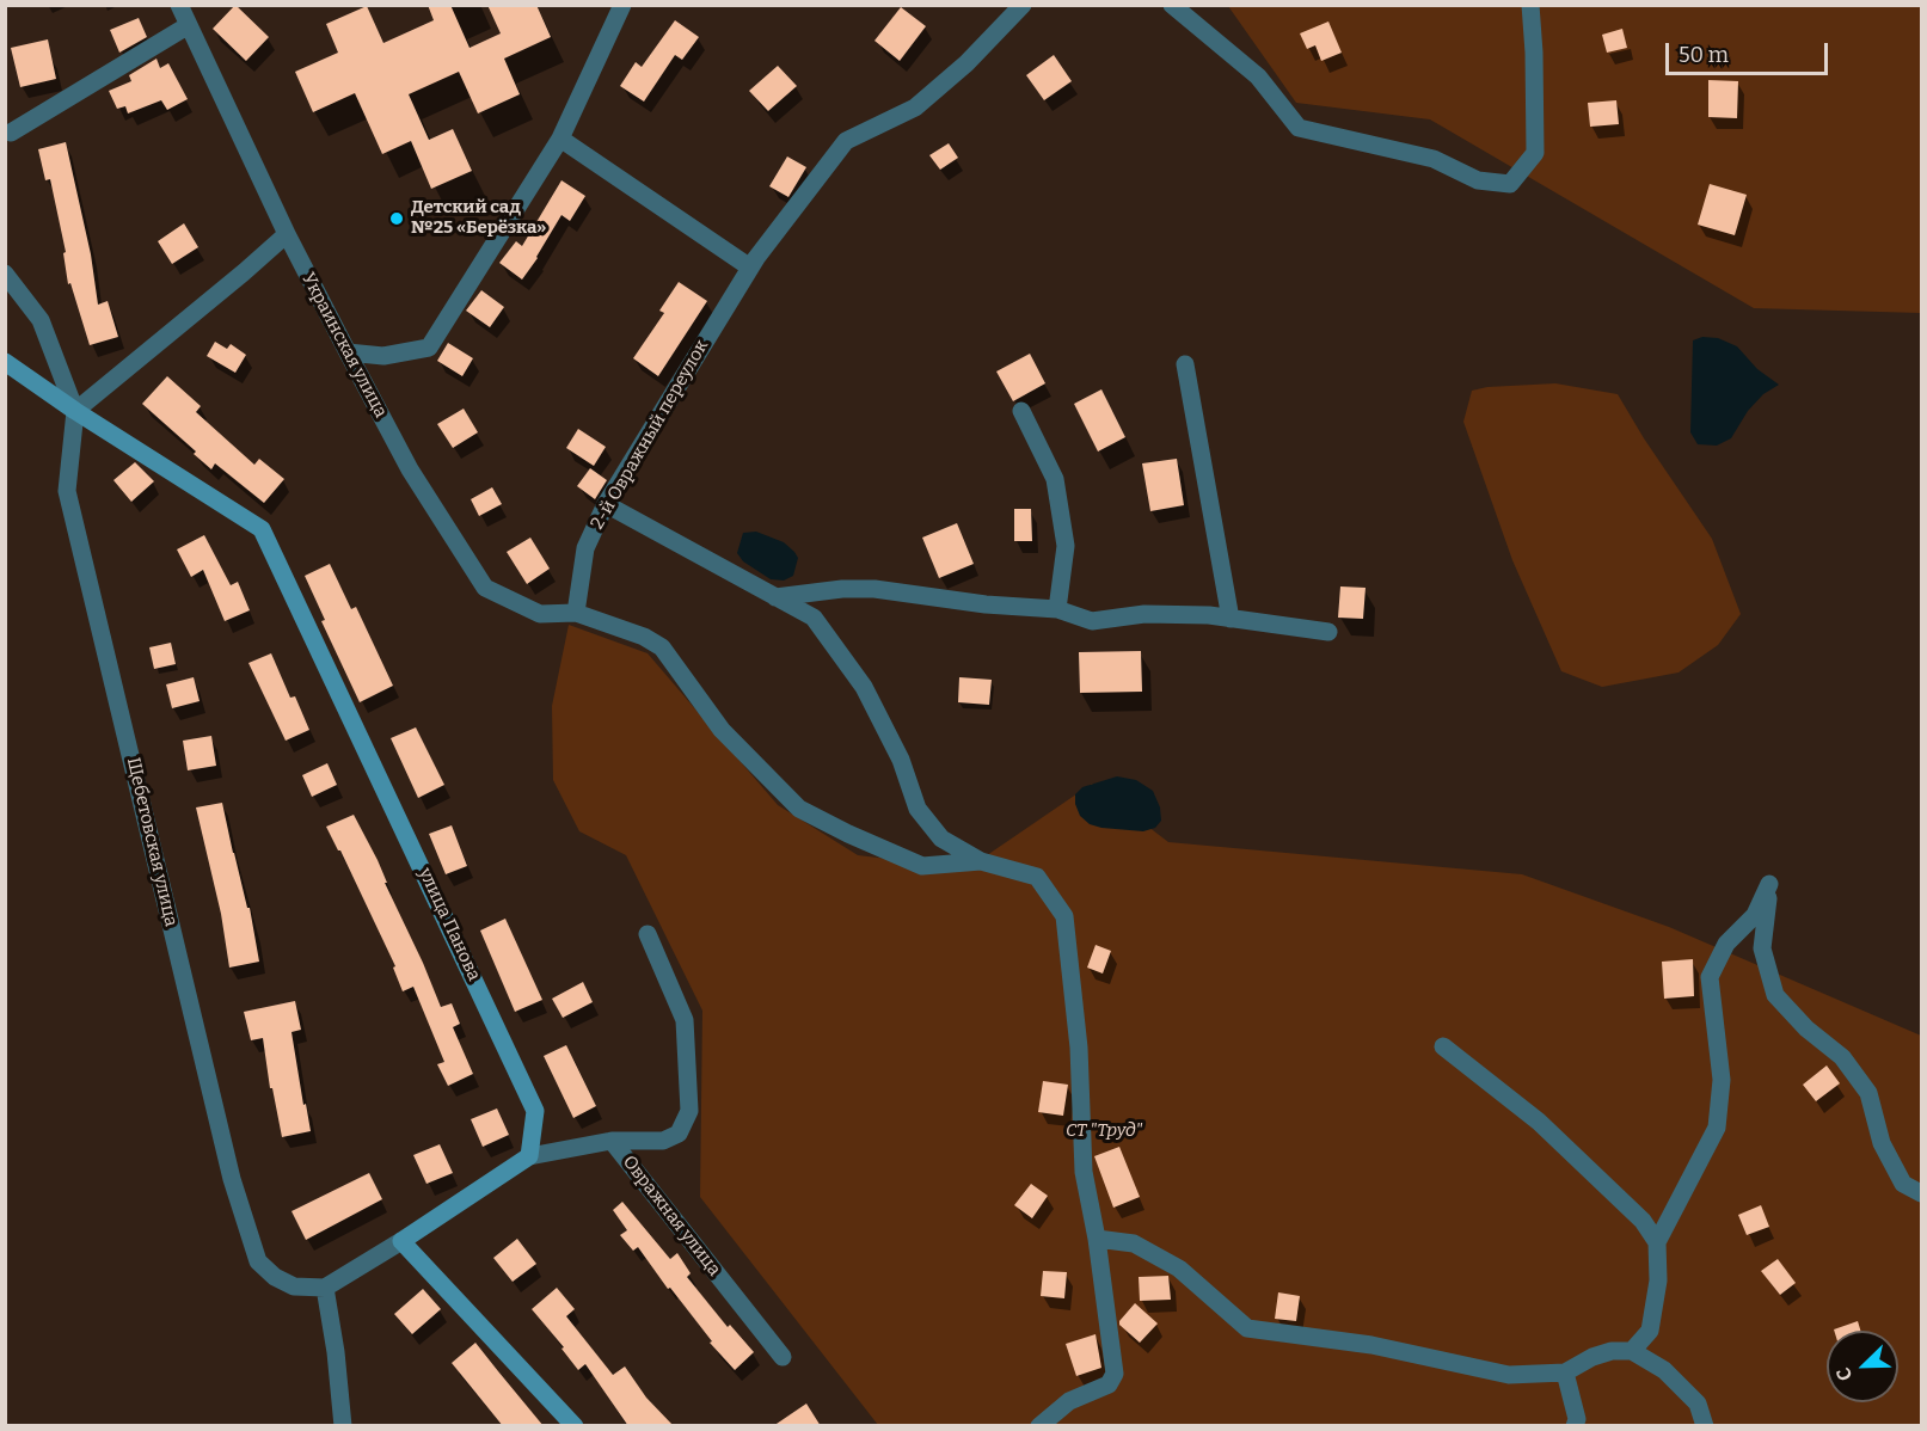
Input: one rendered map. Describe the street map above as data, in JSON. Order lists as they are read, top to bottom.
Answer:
{
  "streets": {
    "street": [
      "Украинская улица",
      "2-й Овражный переулок",
      "Щебетовская улица",
      "улица Панова",
      "Овражная улица"
    ]
  },
  "crossings": [
    ["Украинская улица", "2-й Овражный переулок"],
    ["Щебетовская улица", "улица Панова"],
    ["улица Панова", "Овражная улица"]
  ],
  "parks": ["СТ \"Труд\""],
  "places": ["Детский сад №25 «Берёзка»"],
  "scale_bar": "50 m",
  "north": "bottom left"
}
